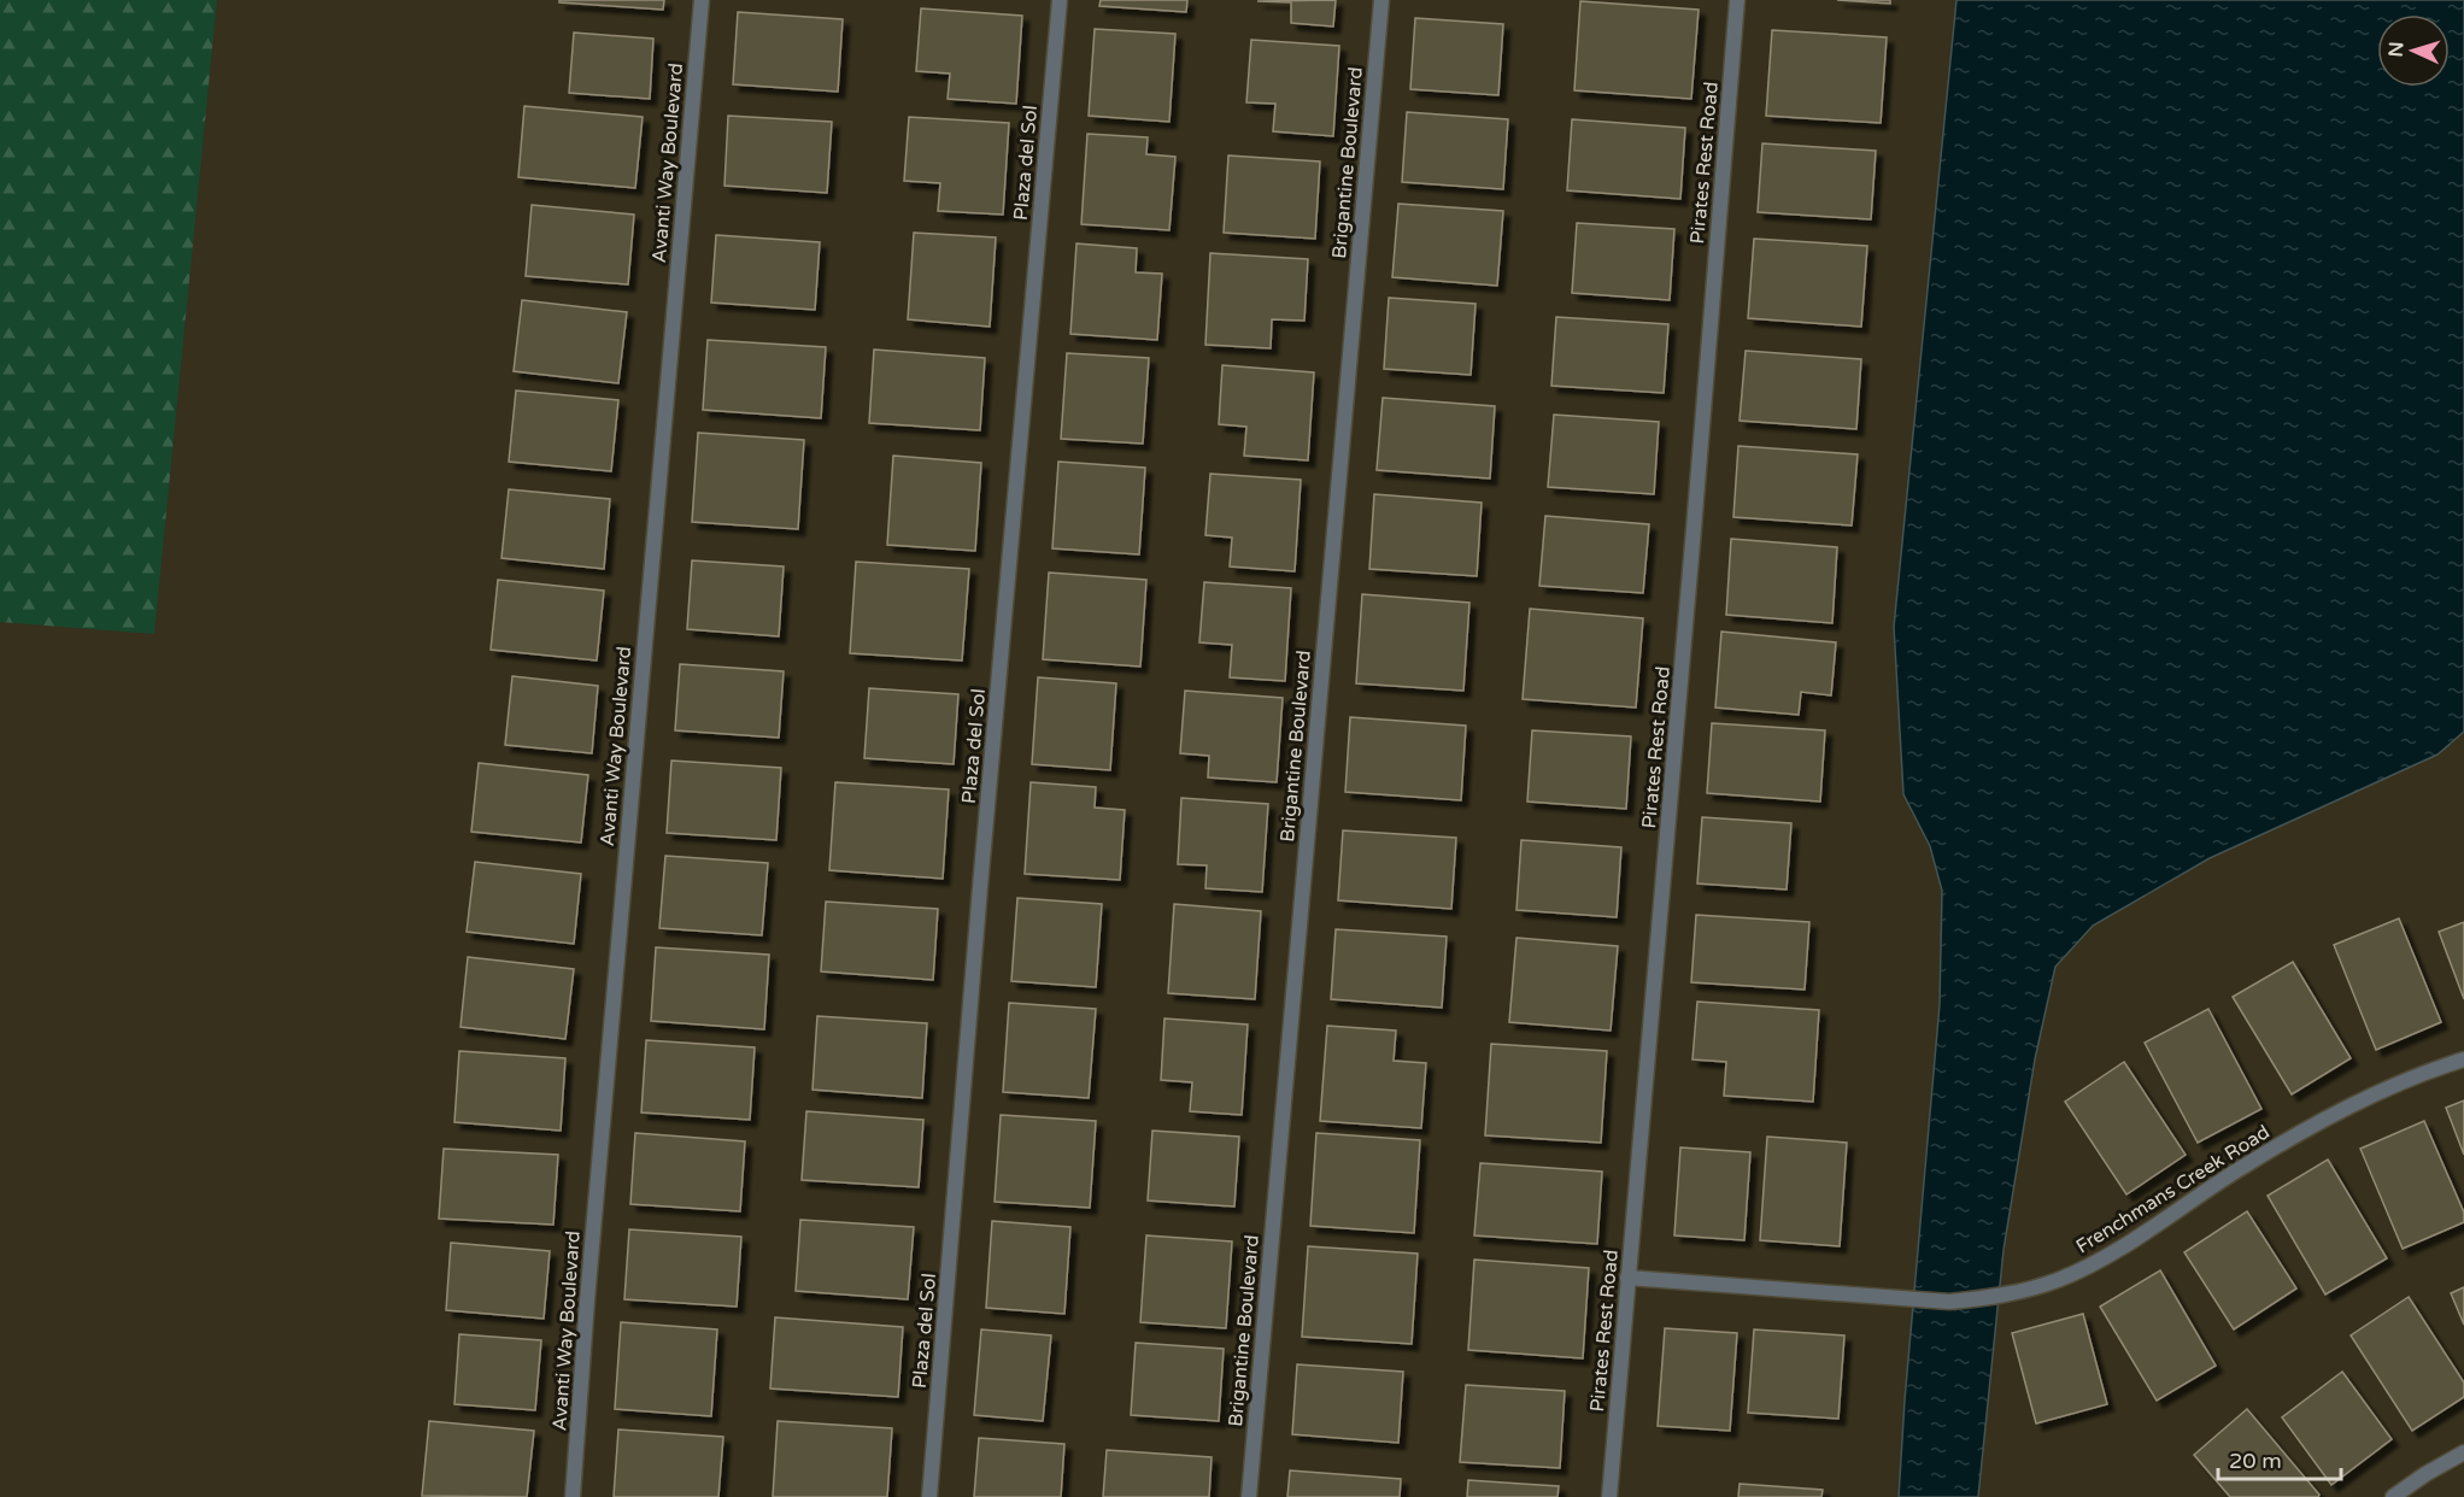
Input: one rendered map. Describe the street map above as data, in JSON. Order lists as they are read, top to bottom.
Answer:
{
  "streets": {
    "street": [
      "Avanti Way Boulevard",
      "Plaza del Sol",
      "Brigantine Boulevard",
      "Pirates Rest Road",
      "Frenchmans Creek Road"
    ]
  },
  "crossings": [
    ["Pirates Rest Road", "Frenchmans Creek Road"]
  ],
  "scale_bar": "20 m",
  "north": "left"
}
